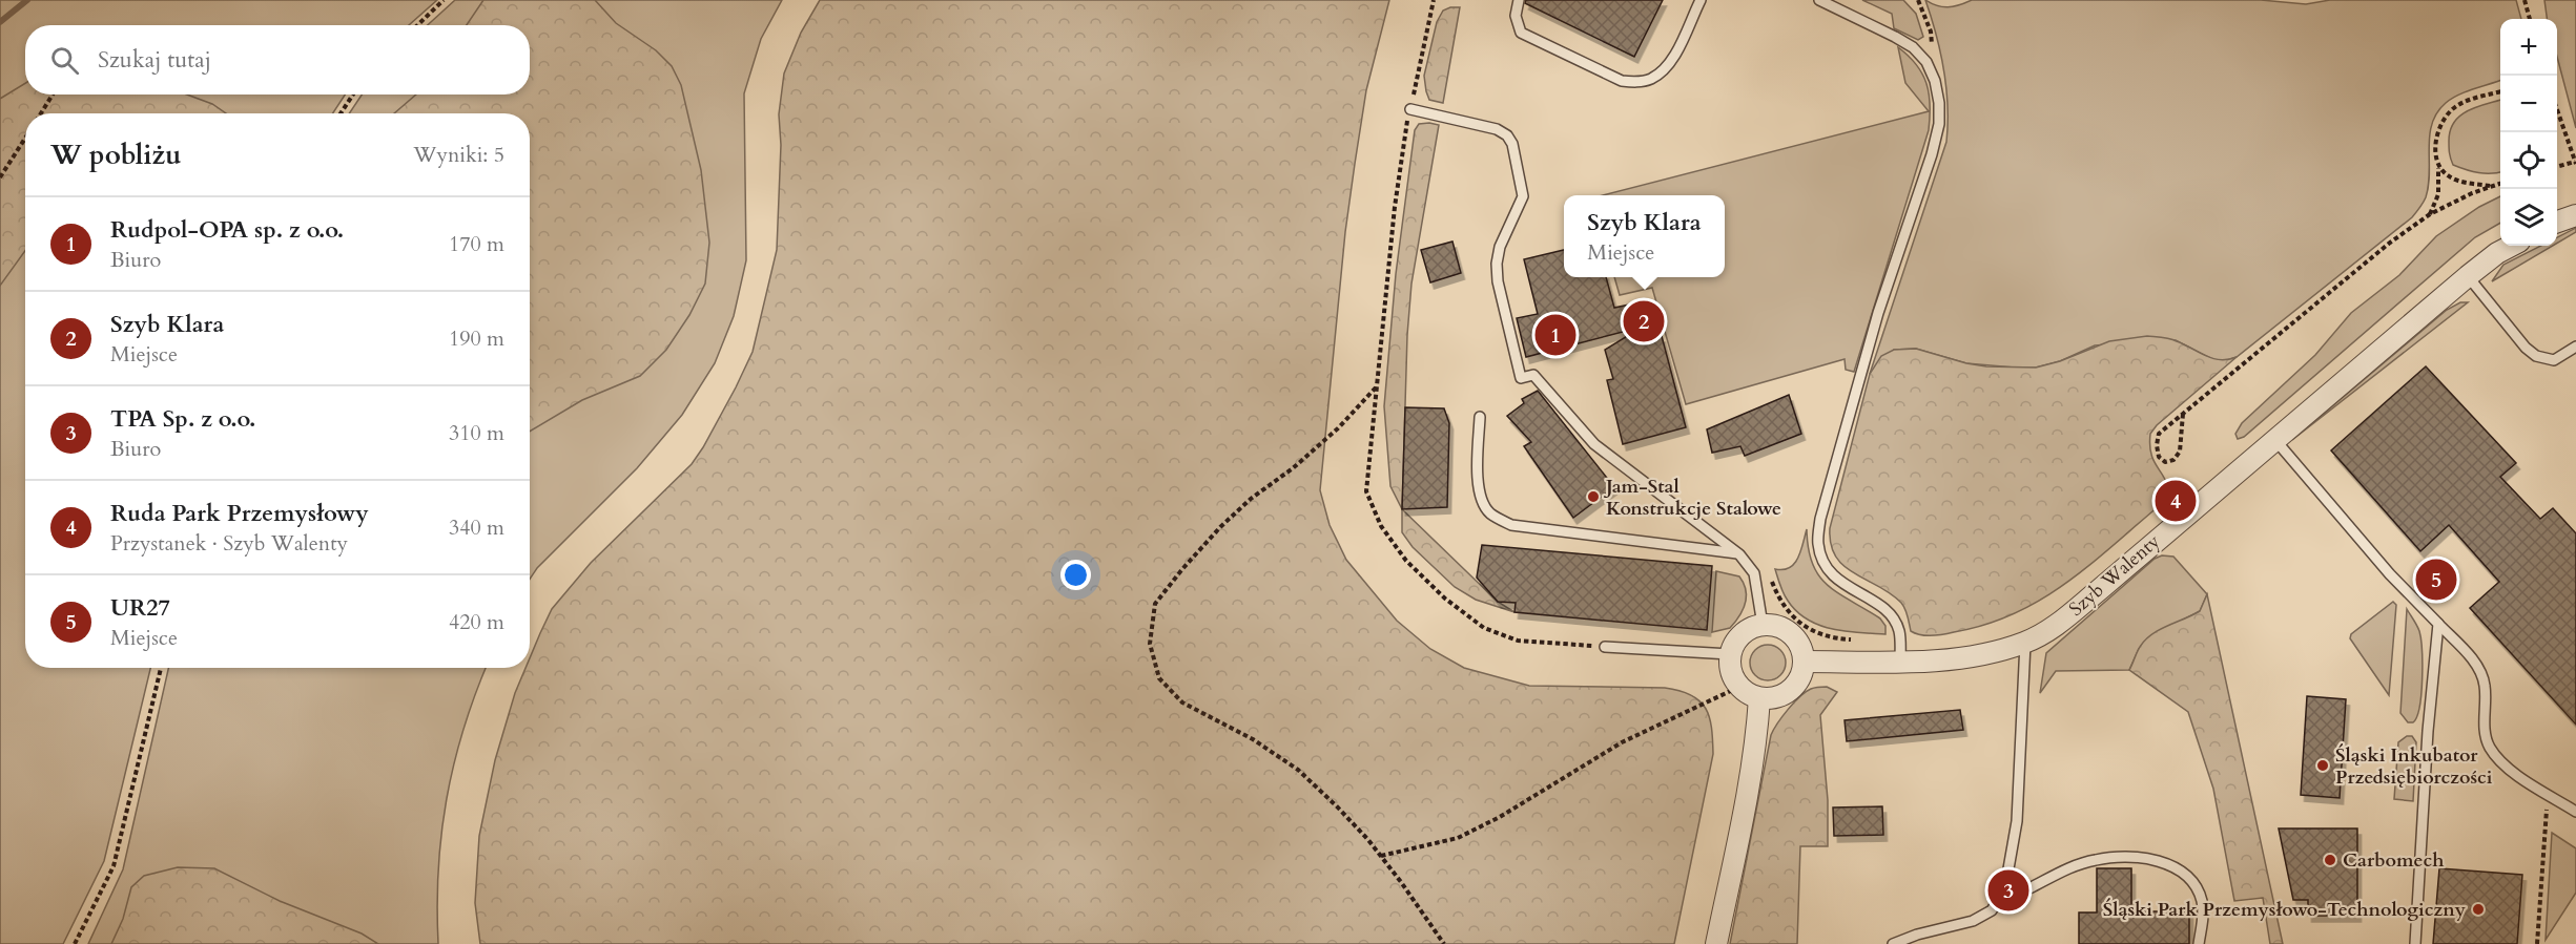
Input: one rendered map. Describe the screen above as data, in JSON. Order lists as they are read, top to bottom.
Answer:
{
  "streets": {
    "street": ["Szyb Walenty"]
  },
  "places": [
    "Jam-Stal Konstrukcje Stalowe",
    "Śląski Inkubator Przedsiębiorczości",
    "Carbomech",
    "Śląski Park Przemysłowo-Technologiczny"
  ],
  "page": {
    "map_buttons": ["+", "−"],
    "search": "Szukaj tutaj",
    "heading": ["W pobliżu", "Wyniki: 5"],
    "popup": ["Szyb Klara", "Miejsce"],
    "list": [
      {
        "mark": "1",
        "name": "Rudpol-OPA sp. z o.o.",
        "note": "Biuro",
        "value": "170 m"
      },
      {
        "mark": "2",
        "name": "Szyb Klara",
        "note": "Miejsce",
        "value": "190 m"
      },
      {
        "mark": "3",
        "name": "TPA Sp. z o.o.",
        "note": "Biuro",
        "value": "310 m"
      },
      {
        "mark": "4",
        "name": "Ruda Park Przemysłowy",
        "note": "Przystanek · Szyb Walenty",
        "value": "340 m"
      },
      {
        "mark": "5",
        "name": "UR27",
        "note": "Miejsce",
        "value": "420 m"
      }
    ],
    "pins": [
      "2",
      "1",
      "4",
      "5",
      "3"
    ]
  }
}
